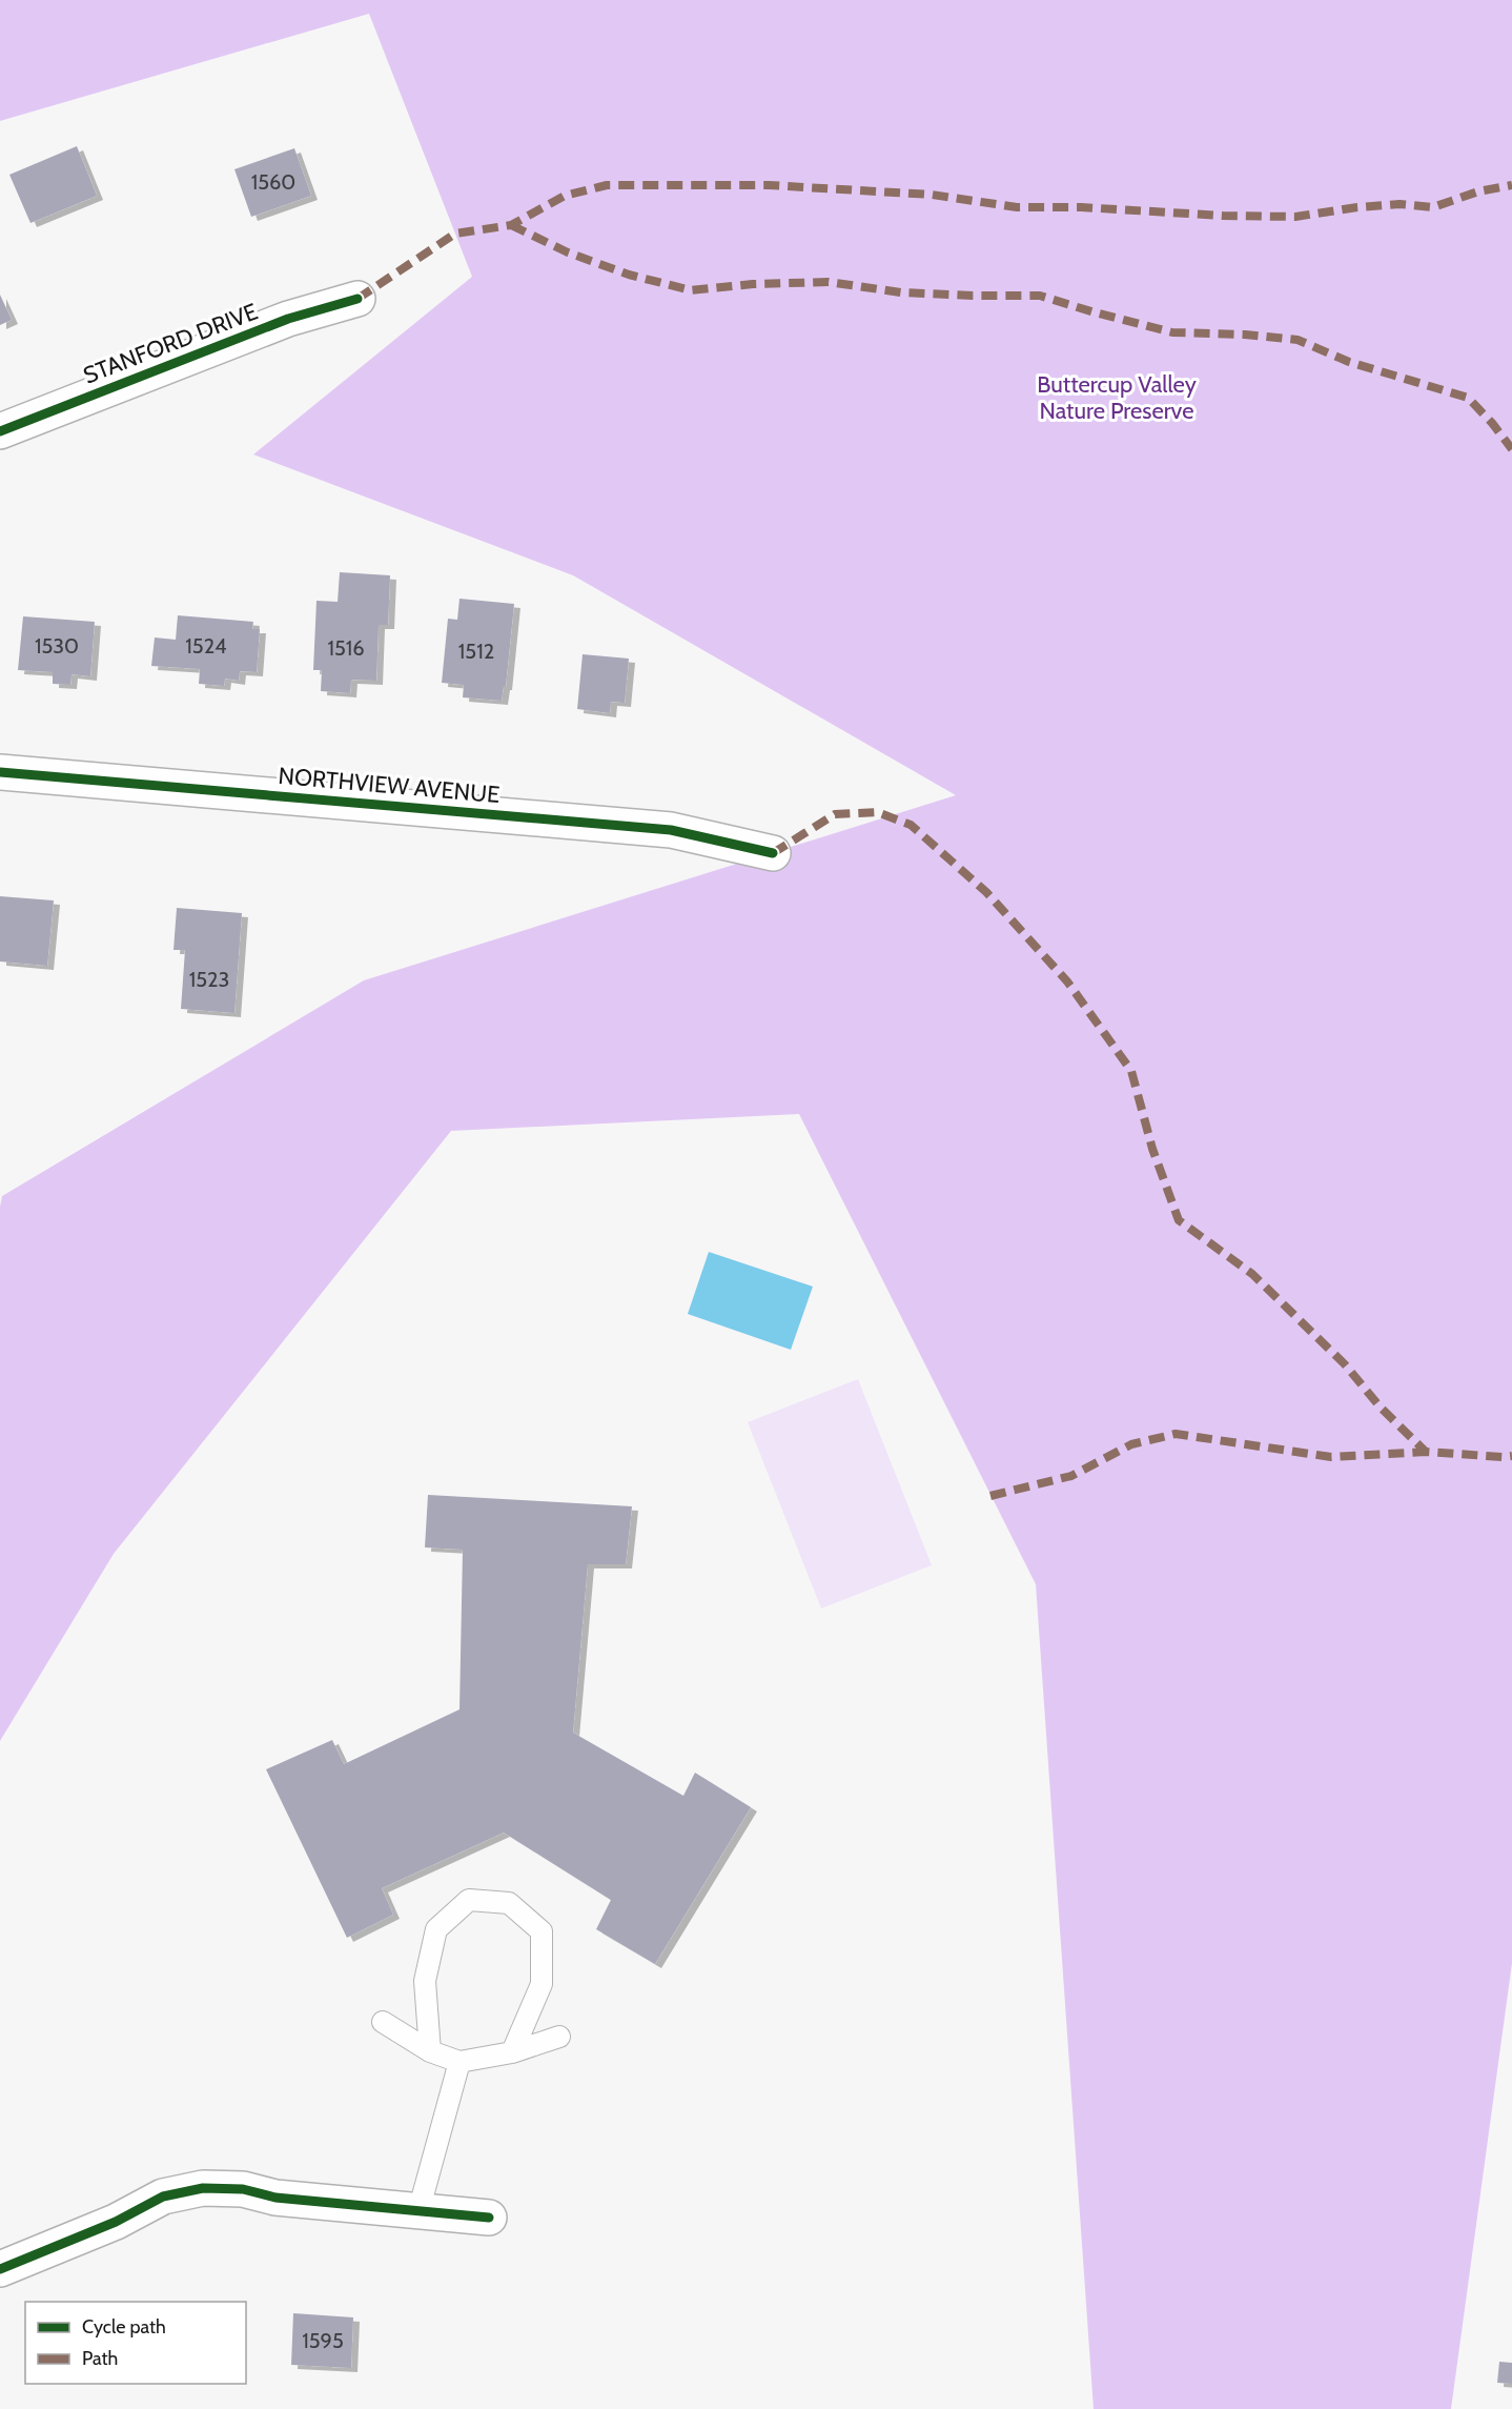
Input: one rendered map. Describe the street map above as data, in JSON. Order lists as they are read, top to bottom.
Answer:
{
  "streets": {
    "street": ["STANFORD DRIVE", "NORTHVIEW AVENUE"]
  },
  "parks": ["Buttercup Valley Nature Preserve"],
  "house_numbers": [
    "1560",
    "1530",
    "1524",
    "1516",
    "1512",
    "1523",
    "1595"
  ],
  "legend": ["Cycle path", "Path"]
}
